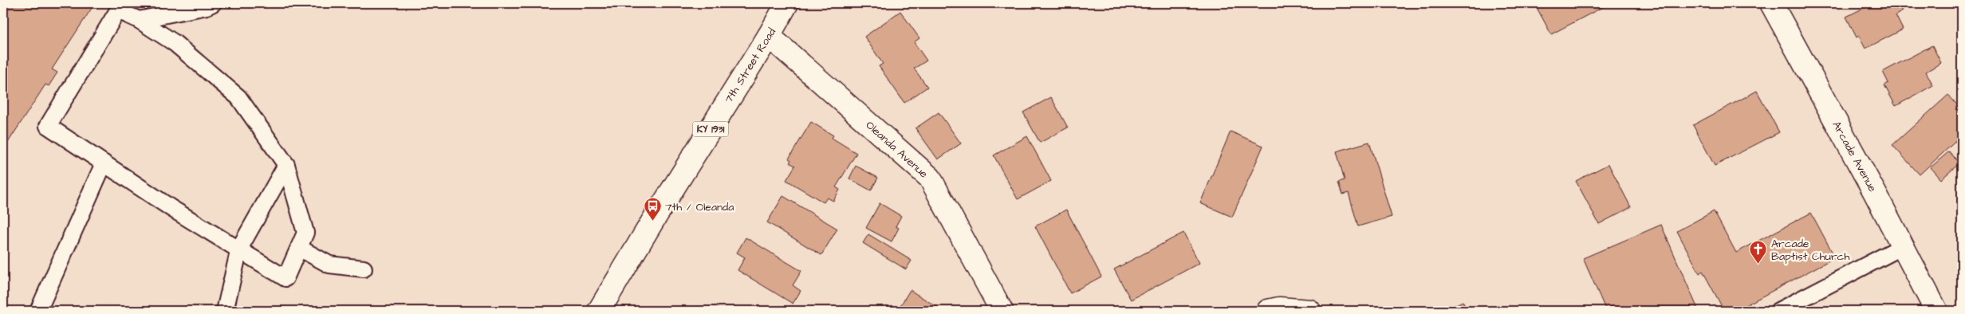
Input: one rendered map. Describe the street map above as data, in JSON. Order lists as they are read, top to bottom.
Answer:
{
  "streets": {
    "street": [
      "7th Street Road",
      "KY 1931",
      "Oleanda Avenue",
      "Arcade Avenue"
    ]
  },
  "crossings": [
    ["7th Street Road", "Oleanda Avenue"]
  ],
  "places": {
    "bus stop": ["7th / Oleanda"],
    "church": ["Arcade Baptist Church"]
  }
}
